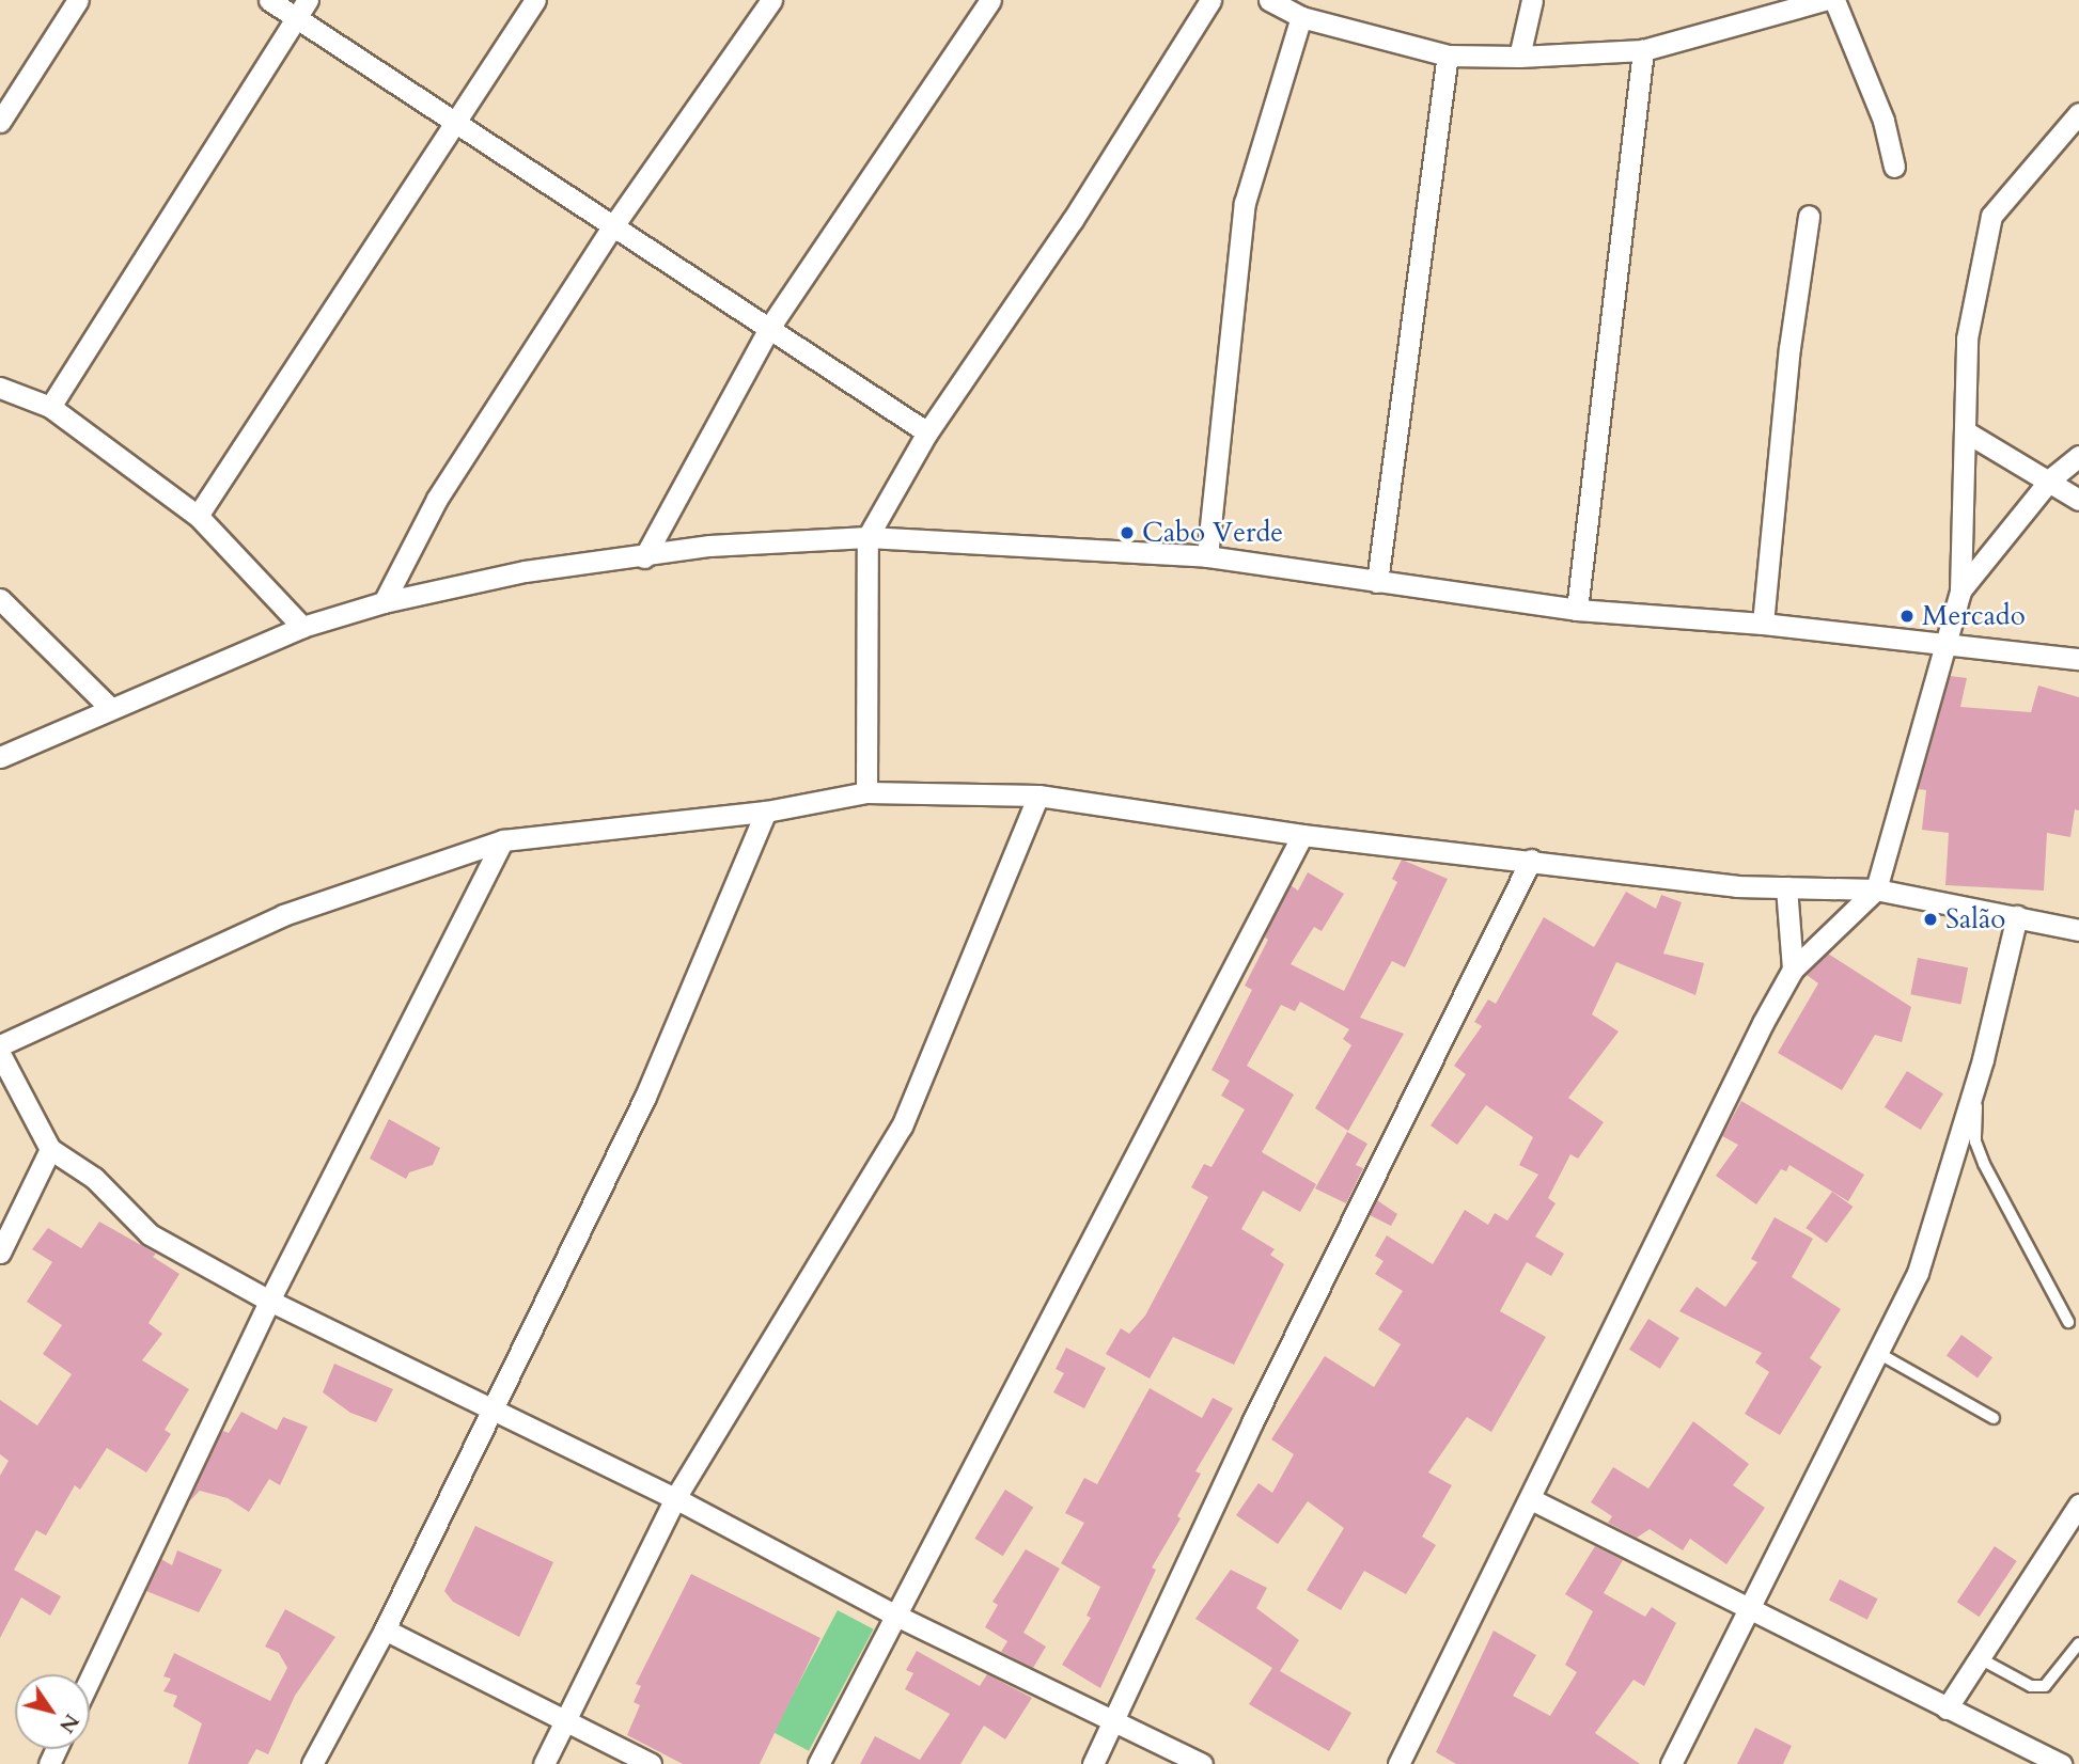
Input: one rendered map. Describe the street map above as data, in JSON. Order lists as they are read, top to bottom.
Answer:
{
  "places": ["Cabo Verde", "Mercado", "Salão"],
  "north": "bottom right"
}
